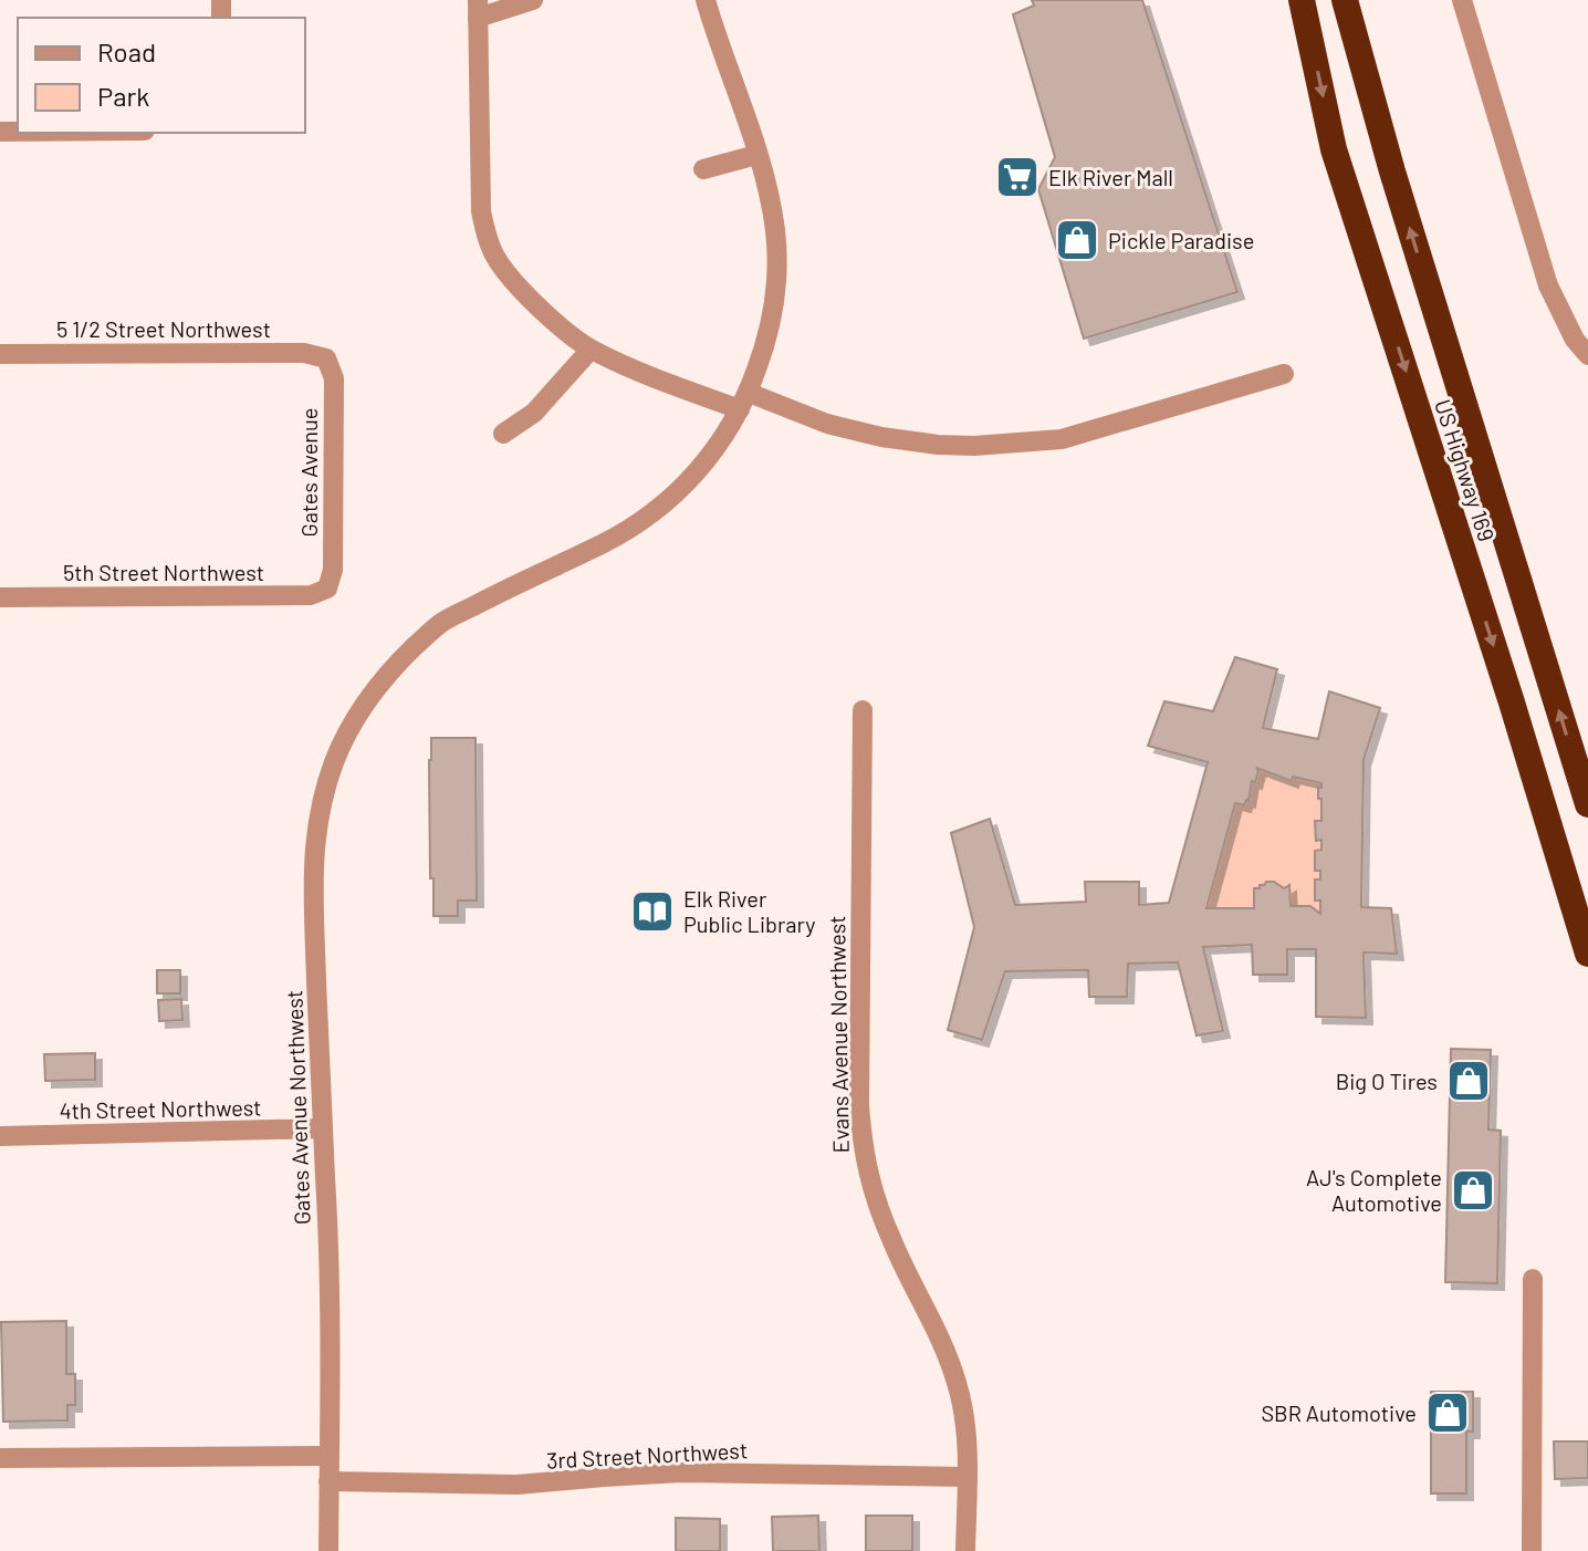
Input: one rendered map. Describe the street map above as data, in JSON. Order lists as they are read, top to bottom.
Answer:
{
  "streets": {
    "highway": ["US Highway 169"],
    "street": [
      "5 1/2 Street Northwest",
      "Gates Avenue",
      "5th Street Northwest",
      "Evans Avenue Northwest",
      "Gates Avenue Northwest",
      "4th Street Northwest",
      "3rd Street Northwest"
    ]
  },
  "crossings": [
    ["5 1/2 Street Northwest", "Gates Avenue"],
    ["Gates Avenue", "5th Street Northwest"],
    ["Evans Avenue Northwest", "3rd Street Northwest"],
    ["Gates Avenue Northwest", "4th Street Northwest"]
  ],
  "places": {
    "supermarket": ["Elk River Mall"],
    "shop": [
      "Pickle Paradise",
      "Big O Tires",
      "AJ's Complete Automotive",
      "SBR Automotive"
    ],
    "library": ["Elk River Public Library"]
  },
  "legend": ["Road", "Park"]
}
